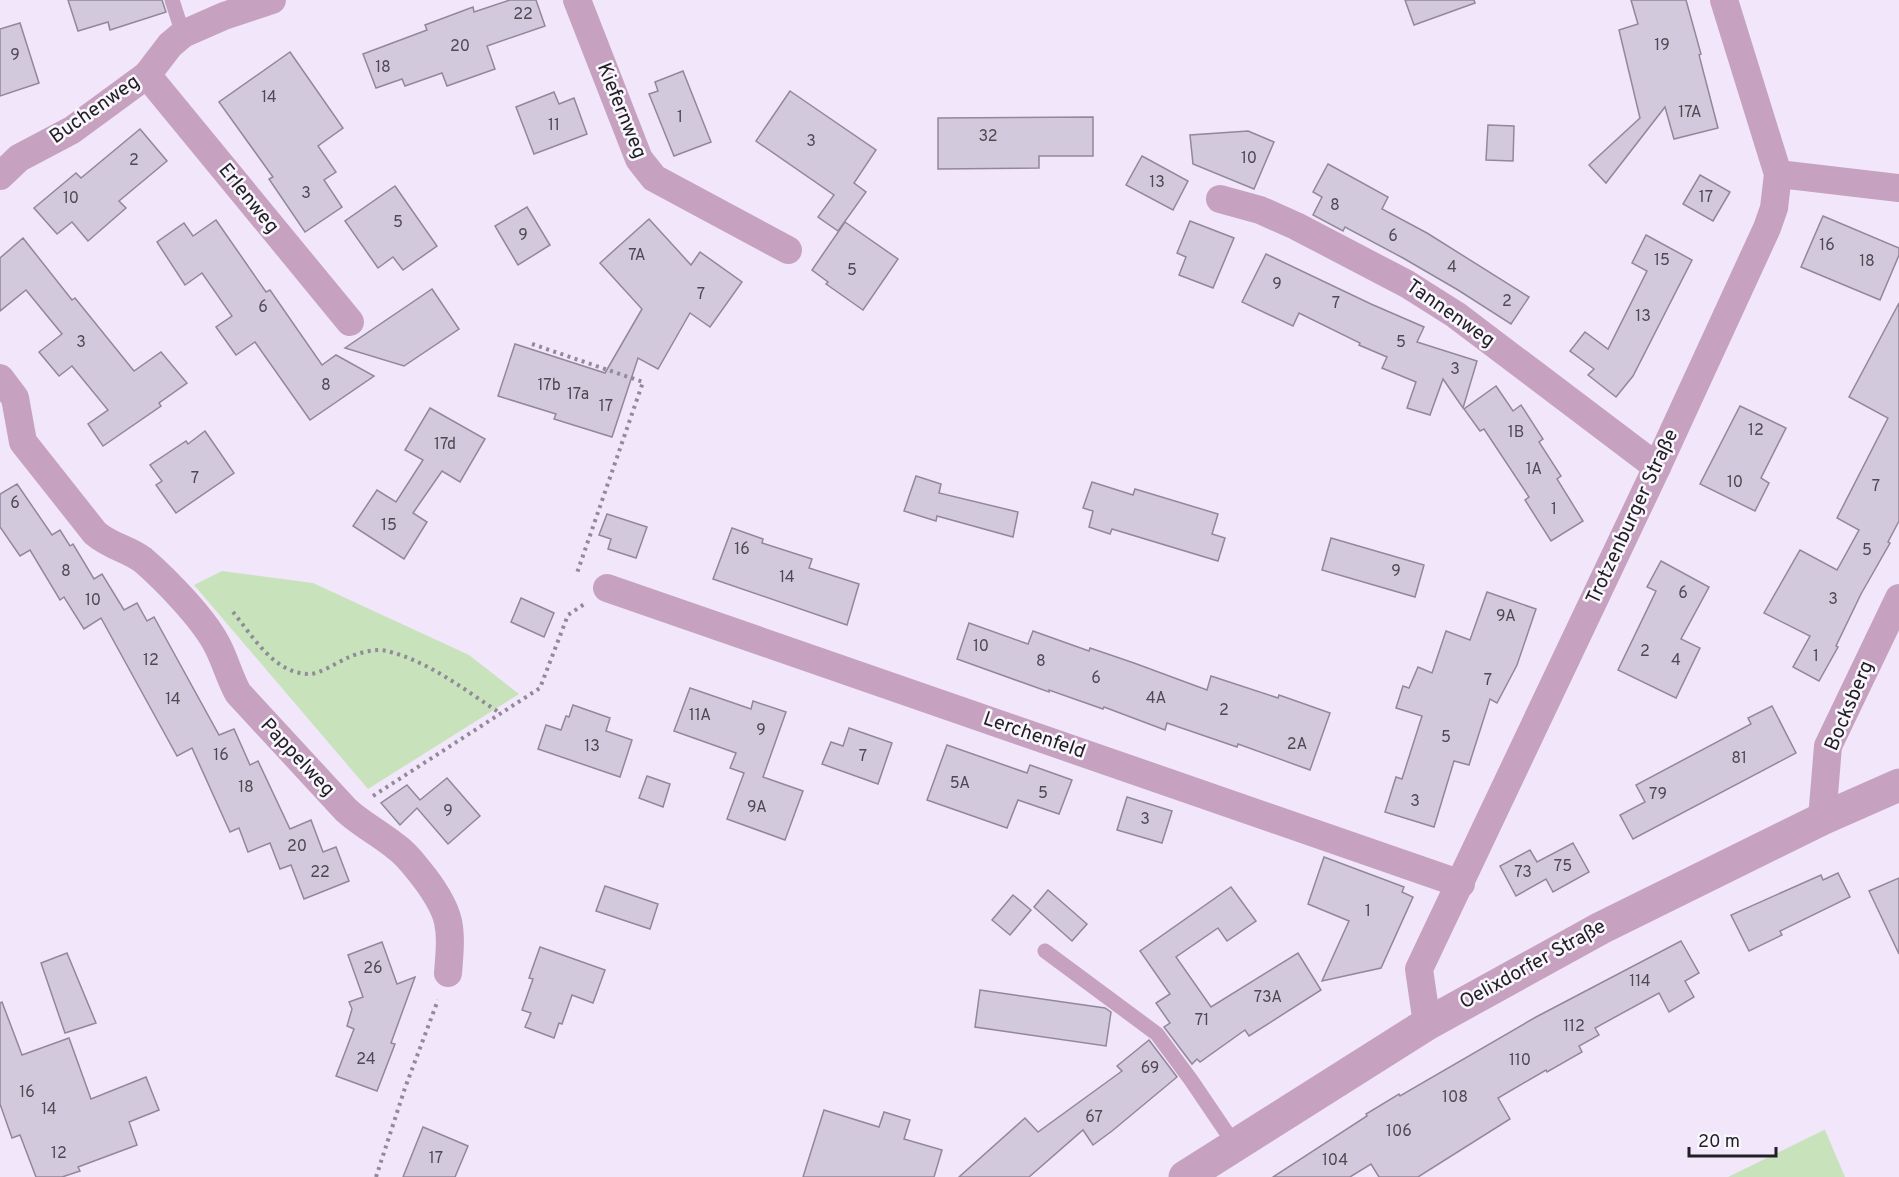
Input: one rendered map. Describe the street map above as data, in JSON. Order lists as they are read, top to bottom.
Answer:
{
  "streets": {
    "street": [
      "Buchenweg",
      "Kiefernweg",
      "Erlenweg",
      "Tannenweg",
      "Trotzenburger Straße",
      "Bocksberg",
      "Lerchenfeld",
      "Pappelweg",
      "Oelixdorfer Straße"
    ]
  },
  "crossings": [
    ["Buchenweg", "Erlenweg"],
    ["Tannenweg", "Trotzenburger Straße"],
    ["Trotzenburger Straße", "Lerchenfeld"],
    ["Trotzenburger Straße", "Oelixdorfer Straße"],
    ["Bocksberg", "Oelixdorfer Straße"]
  ],
  "house_numbers": [
    "22",
    "19",
    "20",
    "9",
    "18",
    "14",
    "17A",
    "1",
    "11",
    "32",
    "3",
    "10",
    "2",
    "13",
    "3",
    "17",
    "10",
    "8",
    "5",
    "9",
    "6",
    "16",
    "7A",
    "15",
    "18",
    "4",
    "5",
    "9",
    "7",
    "2",
    "7",
    "6",
    "13",
    "3",
    "5",
    "3",
    "8",
    "17b",
    "17a",
    "17",
    "12",
    "1B",
    "17d",
    "1A",
    "7",
    "10",
    "7",
    "6",
    "1",
    "15",
    "16",
    "5",
    "8",
    "9",
    "14",
    "6",
    "3",
    "10",
    "9A",
    "10",
    "2",
    "1",
    "12",
    "4",
    "8",
    "6",
    "7",
    "4A",
    "14",
    "2",
    "11A",
    "9",
    "5",
    "2A",
    "13",
    "16",
    "7",
    "81",
    "5A",
    "18",
    "5",
    "79",
    "3",
    "9A",
    "9",
    "3",
    "20",
    "75",
    "22",
    "73",
    "1",
    "26",
    "114",
    "73A",
    "71",
    "112",
    "24",
    "110",
    "69",
    "16",
    "108",
    "14",
    "67",
    "106",
    "12",
    "17",
    "104"
  ],
  "scale_bar": "20 m"
}
